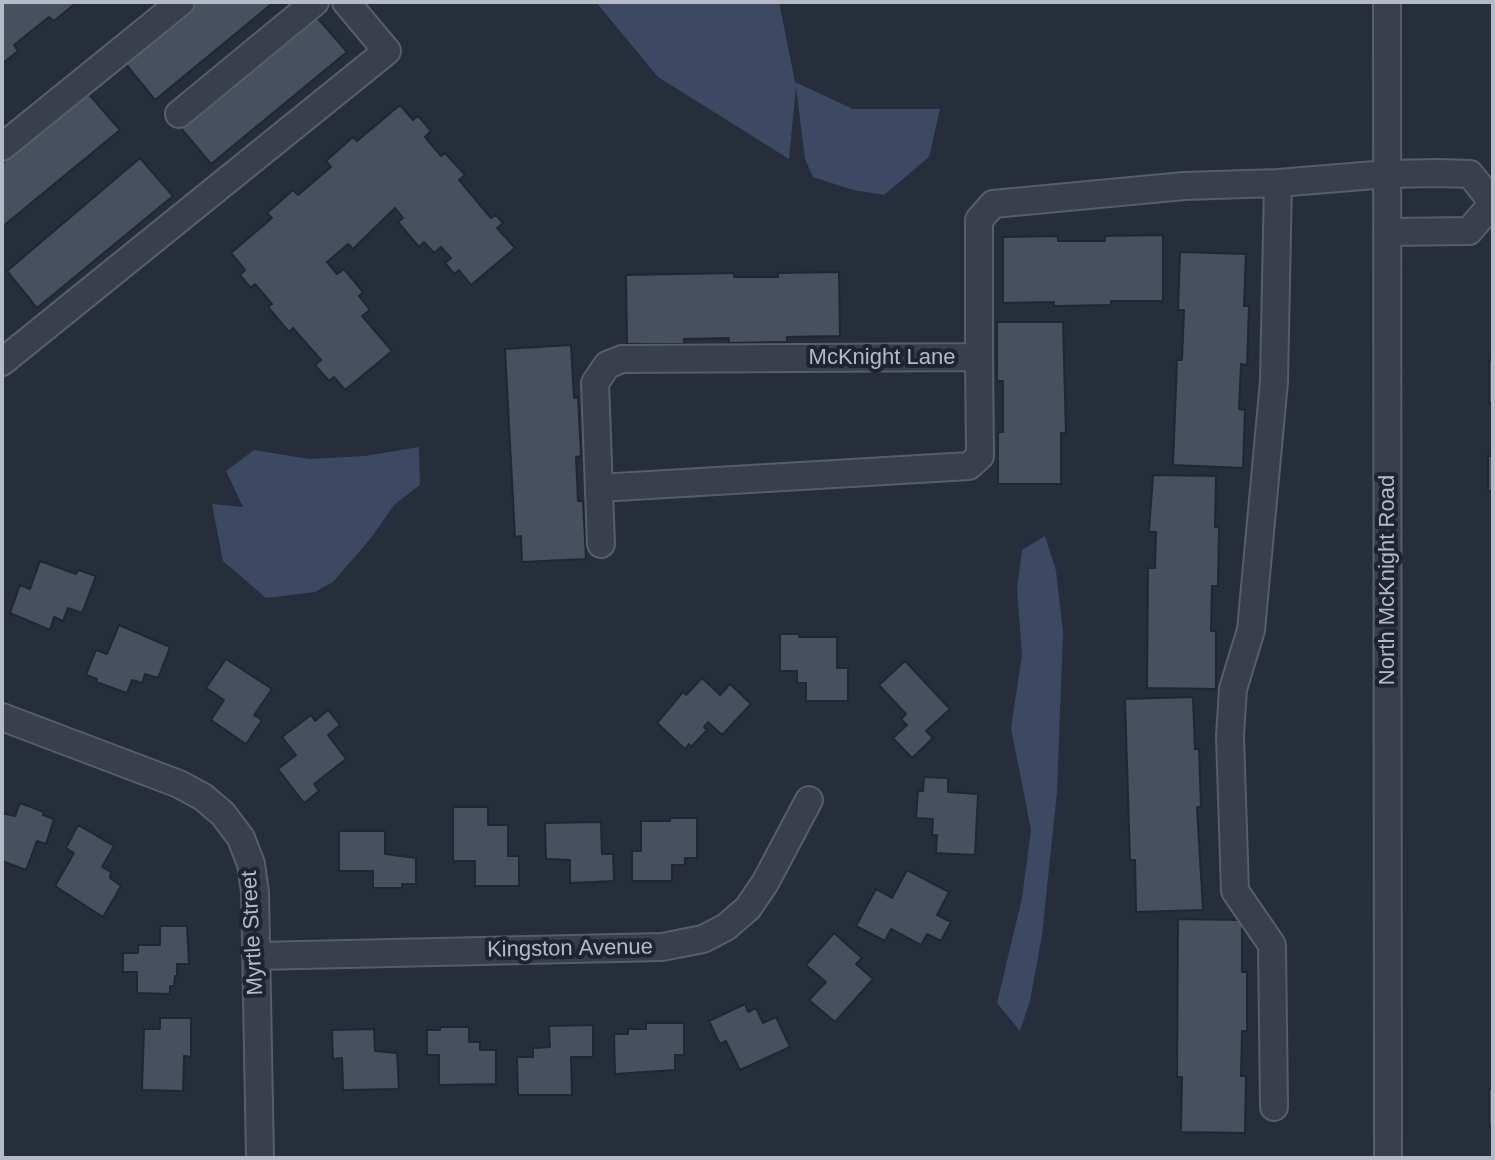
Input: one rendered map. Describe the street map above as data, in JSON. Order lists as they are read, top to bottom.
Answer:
{
  "streets": {
    "street": [
      "McKnight Lane",
      "North McKnight Road",
      "Myrtle Street",
      "Kingston Avenue"
    ]
  },
  "crossings": [
    ["McKnight Lane", "North McKnight Road"],
    ["Myrtle Street", "Kingston Avenue"]
  ]
}
